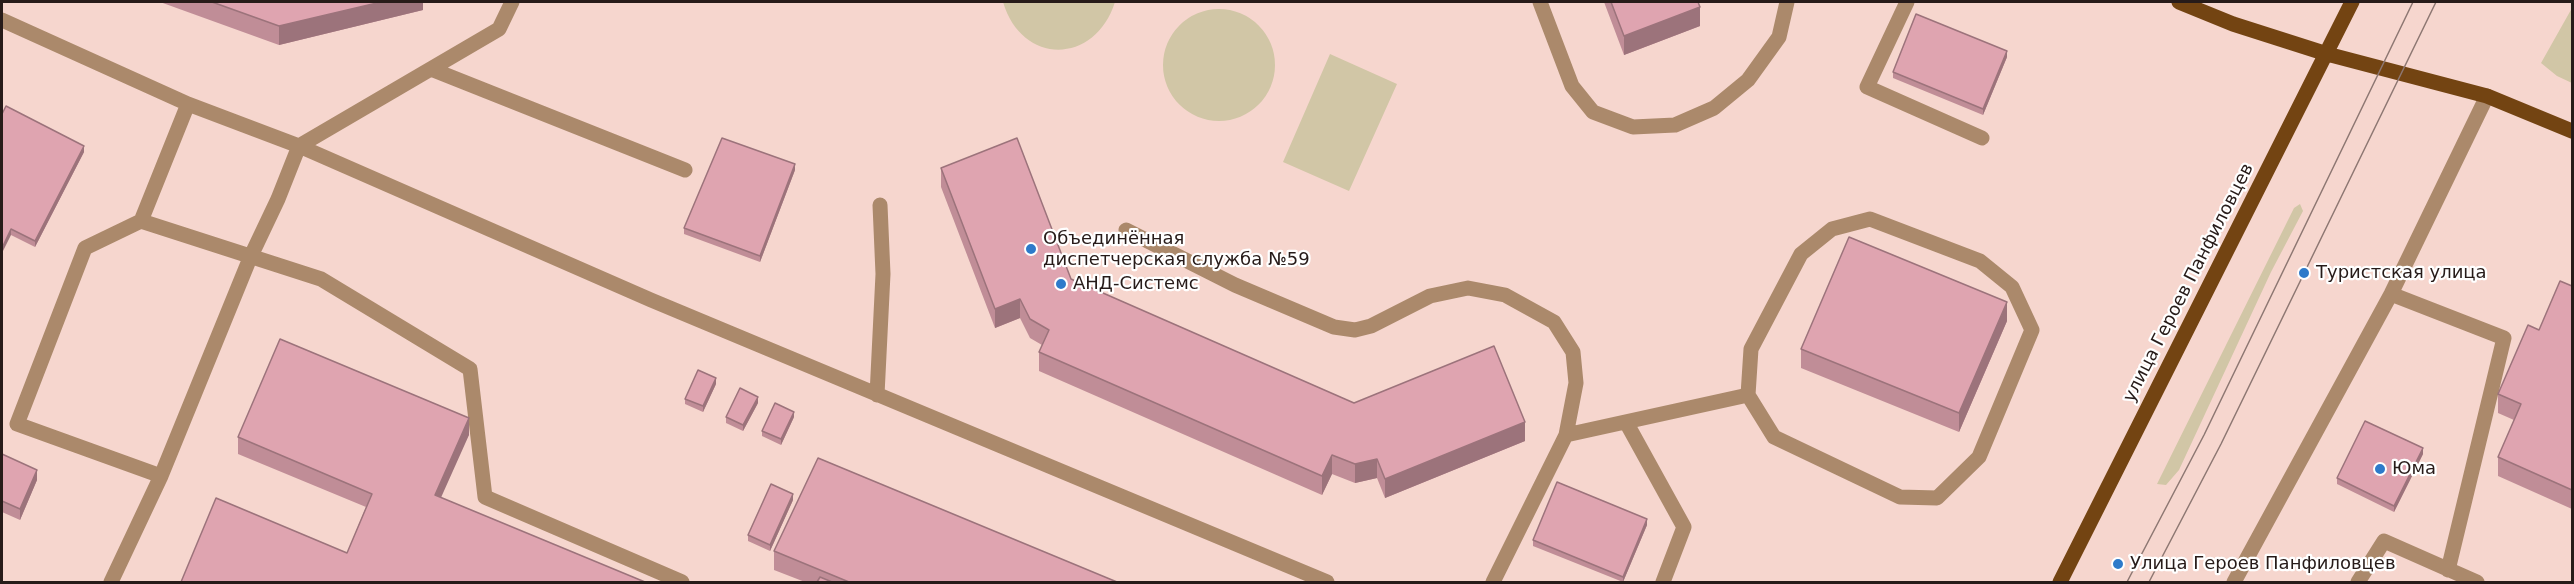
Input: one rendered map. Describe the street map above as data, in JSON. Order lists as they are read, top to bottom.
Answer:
{
  "streets": {
    "main road": ["улица Героев Панфиловцев"]
  },
  "places": [
    "Объединённая диспетчерская служба №59",
    "Туристская улица",
    "АНД-Системс",
    "Юма",
    "Улица Героев Панфиловцев"
  ]
}
